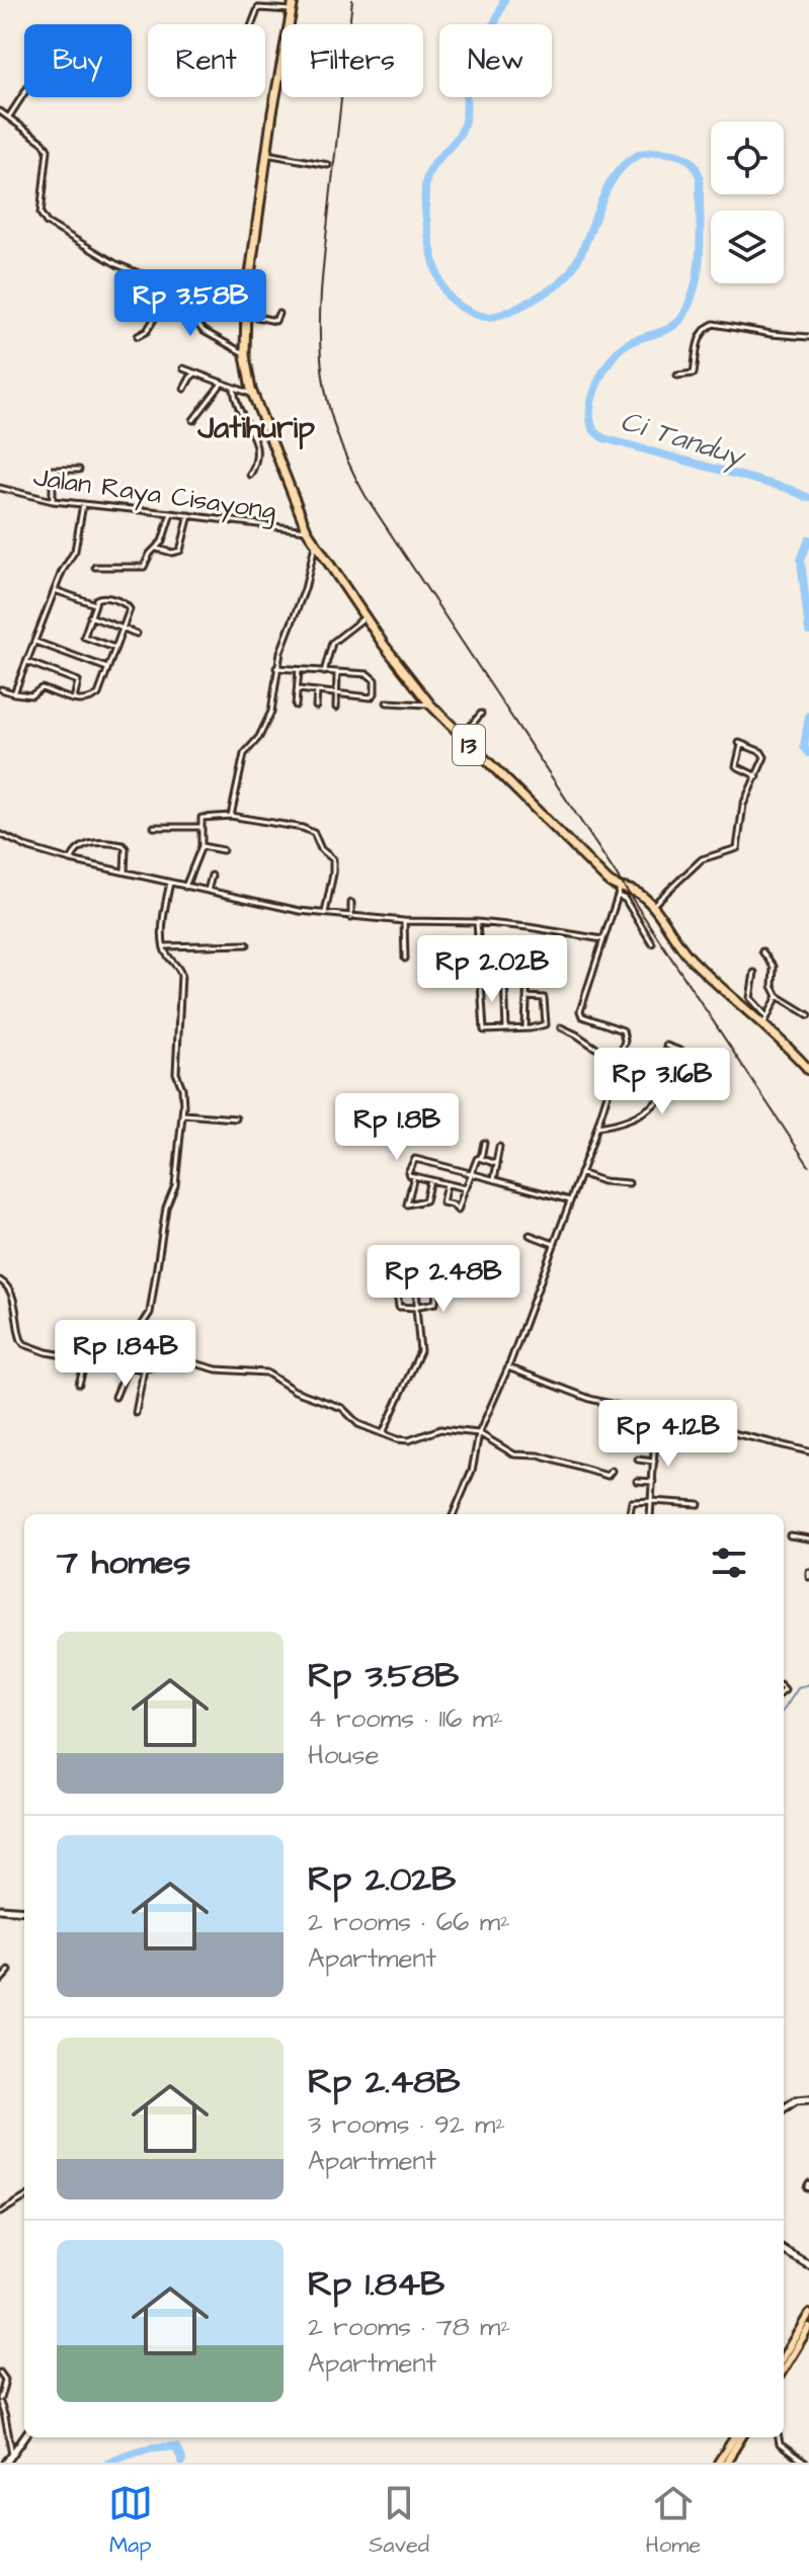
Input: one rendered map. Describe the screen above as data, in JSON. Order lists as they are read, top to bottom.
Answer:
{
  "streets": {
    "highway": ["13"],
    "street": ["Jalan Raya Cisayong"]
  },
  "crossings": [
    ["Jalan Raya Cisayong", "13"]
  ],
  "districts": ["Jatihurip"],
  "water": ["Ci Tanduy"],
  "page": {
    "chip": [
      "Buy",
      "Rent",
      "Filters",
      "New"
    ],
    "price": [
      "Rp 3.58B",
      "Rp 2.02B",
      "Rp 3.16B",
      "Rp 1.8B",
      "Rp 2.48B",
      "Rp 1.84B",
      "Rp 4.12B"
    ],
    "heading": "7 homes",
    "list": [
      {
        "name": "Rp 3.58B",
        "note": "4 rooms · 116 m² · House"
      },
      {
        "name": "Rp 2.02B",
        "note": "2 rooms · 66 m² · Apartment"
      },
      {
        "name": "Rp 2.48B",
        "note": "3 rooms · 92 m² · Apartment"
      },
      {
        "name": "Rp 1.84B",
        "note": "2 rooms · 78 m² · Apartment"
      }
    ],
    "tabs": ["Map", "Saved", "Home"]
  }
}
